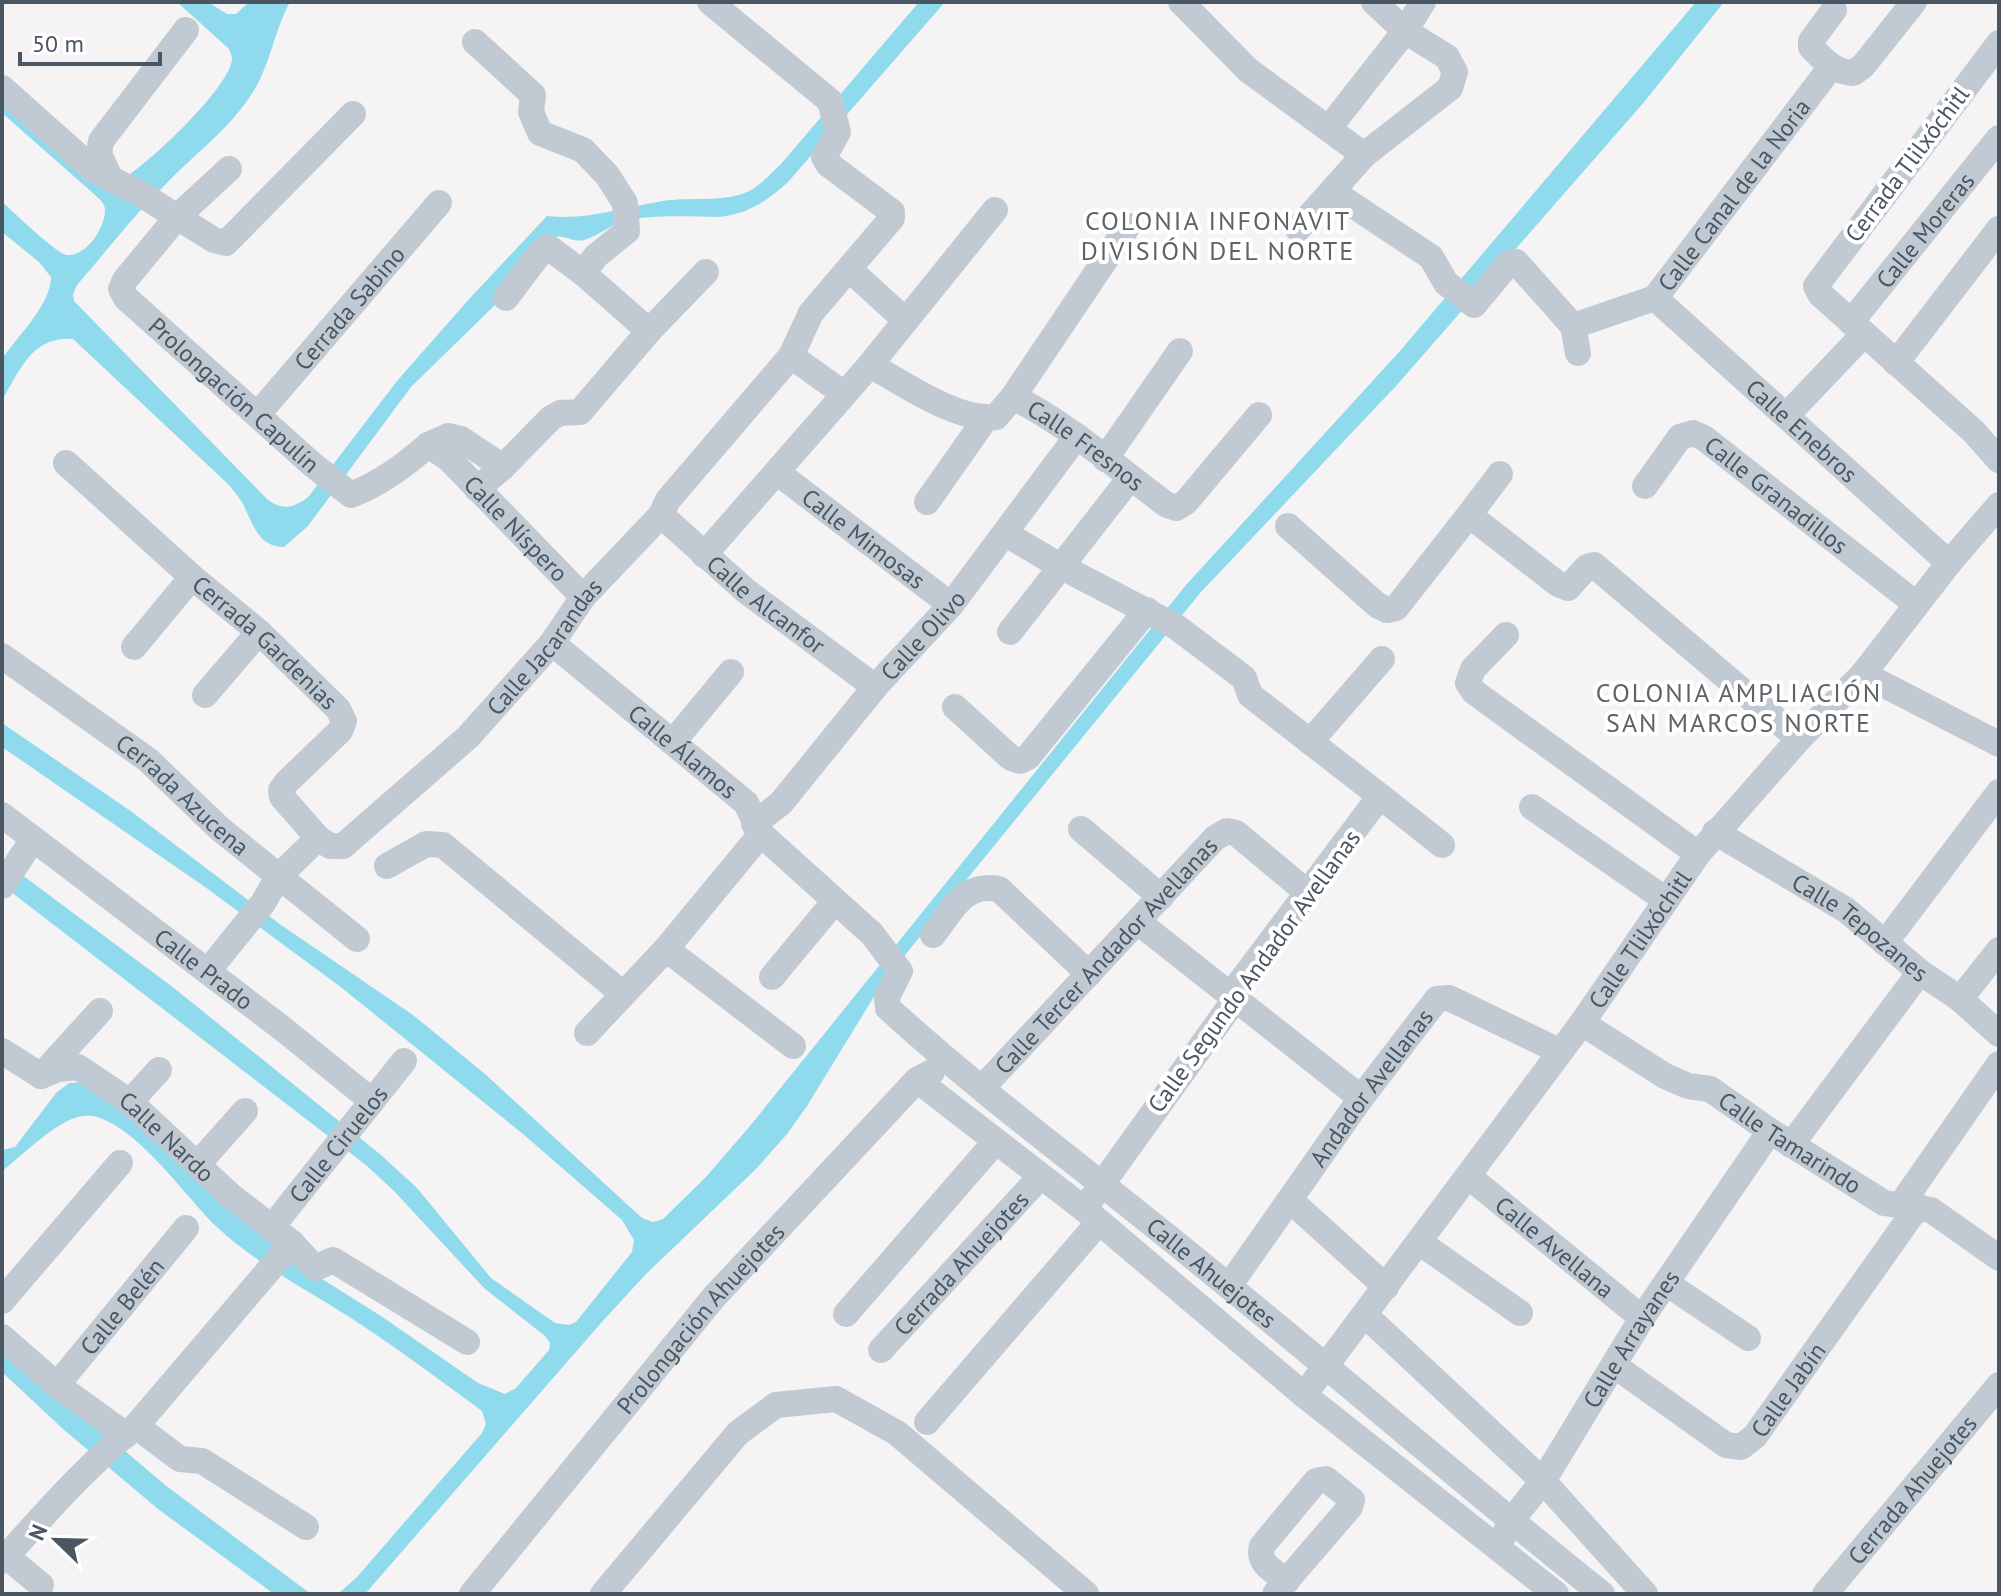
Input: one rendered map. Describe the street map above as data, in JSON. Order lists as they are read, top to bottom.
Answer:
{
  "streets": {
    "street": [
      "Cerrada Tlilxóchitl",
      "Calle Canal de la Noria",
      "Calle Moreras",
      "Cerrada Sabino",
      "Prolongación Capulín",
      "Calle Enebros",
      "Calle Fresnos",
      "Calle Granadillos",
      "Calle Níspero",
      "Calle Mimosas",
      "Calle Alcanfor",
      "Calle Olivo",
      "Cerrada Gardenias",
      "Calle Jacarandas",
      "Calle Álamos",
      "Cerrada Azucena",
      "Calle Tepozanes",
      "Calle Tlilxóchitl",
      "Calle Tercer Andador Avellanas",
      "Calle Prado",
      "Calle Segundo Andador Avellanas",
      "Andador Avellanas",
      "Calle Nardo",
      "Calle Tamarindo",
      "Calle Ciruelos",
      "Calle Avellana",
      "Cerrada Ahuejotes",
      "Calle Ahuejotes",
      "Calle Belén",
      "Prolongación Ahuejotes",
      "Calle Arrayanes",
      "Calle Jabín"
    ]
  },
  "crossings": [
    ["Cerrada Tlilxóchitl", "Calle Moreras"],
    ["Calle Canal de la Noria", "Calle Enebros"],
    ["Calle Moreras", "Calle Enebros"],
    ["Cerrada Sabino", "Prolongación Capulín"],
    ["Prolongación Capulín", "Calle Níspero"],
    ["Calle Enebros", "Calle Tlilxóchitl"],
    ["Calle Fresnos", "Calle Mimosas"],
    ["Calle Fresnos", "Calle Olivo"],
    ["Calle Granadillos", "Calle Tlilxóchitl"],
    ["Calle Níspero", "Calle Jacarandas"],
    ["Calle Mimosas", "Calle Alcanfor"],
    ["Calle Mimosas", "Calle Olivo"],
    ["Calle Alcanfor", "Calle Olivo"],
    ["Calle Alcanfor", "Calle Jacarandas"],
    ["Calle Olivo", "Calle Álamos"],
    ["Cerrada Gardenias", "Calle Jacarandas"],
    ["Calle Jacarandas", "Calle Álamos"],
    ["Calle Álamos", "Calle Ahuejotes"],
    ["Calle Tepozanes", "Calle Tlilxóchitl"],
    ["Calle Tepozanes", "Calle Arrayanes"],
    ["Calle Tlilxóchitl", "Andador Avellanas"],
    ["Calle Tlilxóchitl", "Calle Tamarindo"],
    ["Calle Tlilxóchitl", "Calle Avellana"],
    ["Calle Tlilxóchitl", "Calle Ahuejotes"],
    ["Calle Tercer Andador Avellanas", "Calle Segundo Andador Avellanas"],
    ["Calle Tercer Andador Avellanas", "Calle Ahuejotes"],
    ["Calle Prado", "Calle Ciruelos"],
    ["Calle Segundo Andador Avellanas", "Calle Ahuejotes"],
    ["Andador Avellanas", "Calle Ahuejotes"],
    ["Calle Nardo", "Calle Ciruelos"],
    ["Calle Tamarindo", "Calle Arrayanes"],
    ["Calle Tamarindo", "Calle Jabín"],
    ["Calle Avellana", "Calle Arrayanes"],
    ["Cerrada Ahuejotes", "Calle Ahuejotes"],
    ["Calle Ahuejotes", "Prolongación Ahuejotes"],
    ["Calle Ahuejotes", "Calle Arrayanes"],
    ["Calle Arrayanes", "Calle Jabín"]
  ],
  "districts": ["COLONIA INFONAVIT DIVISIÓN DEL NORTE", "COLONIA AMPLIACIÓN SAN MARCOS NORTE"],
  "scale_bar": "50 m",
  "north": "top left"
}
